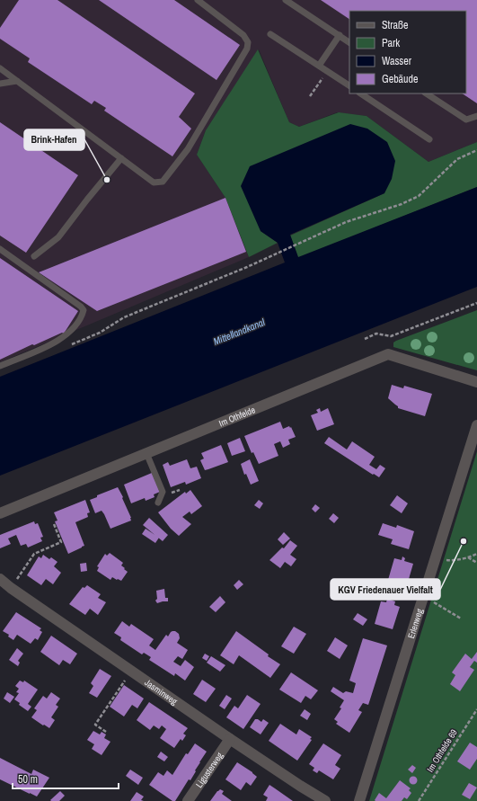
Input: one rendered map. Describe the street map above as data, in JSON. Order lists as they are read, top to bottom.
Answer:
{
  "streets": {
    "street": [
      "Im Othfelde",
      "Erlenweg",
      "Jasminweg",
      "Ligusterweg"
    ],
    "path": ["Im Othfelde 69"]
  },
  "crossings": [
    ["Jasminweg", "Ligusterweg"]
  ],
  "water": ["Mittellandkanal"],
  "places": ["Brink-Hafen", "KGV Friedenauer Vielfalt"],
  "legend": [
    "Straße",
    "Park",
    "Wasser",
    "Gebäude"
  ],
  "scale_bar": "50 m"
}
